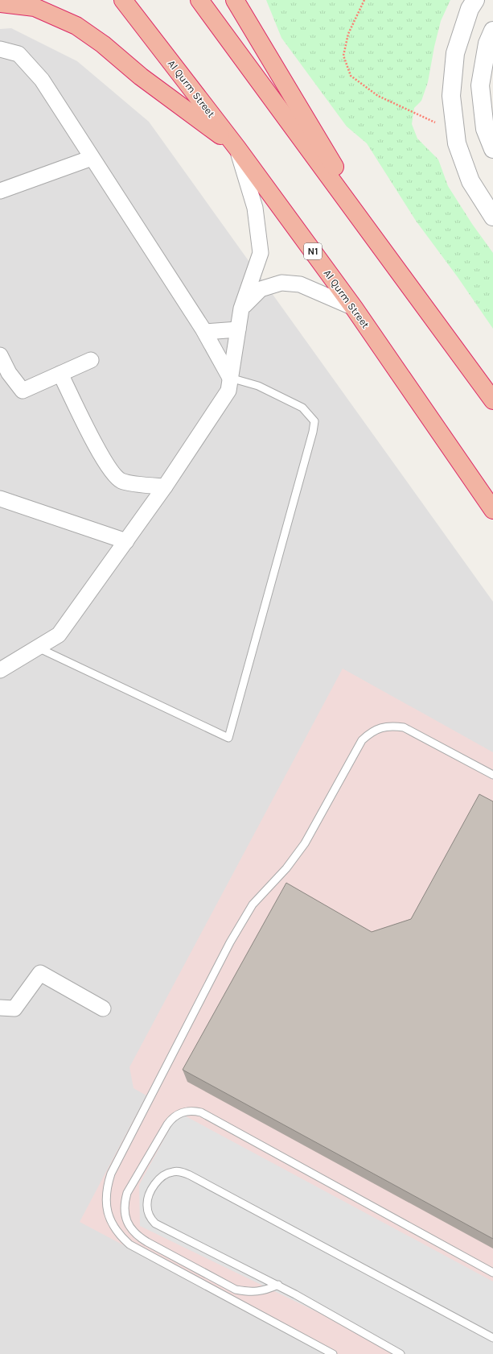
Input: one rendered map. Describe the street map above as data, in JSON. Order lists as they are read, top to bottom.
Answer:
{
  "streets": {
    "highway": ["Al Qurm Street", "N1"]
  }
}
